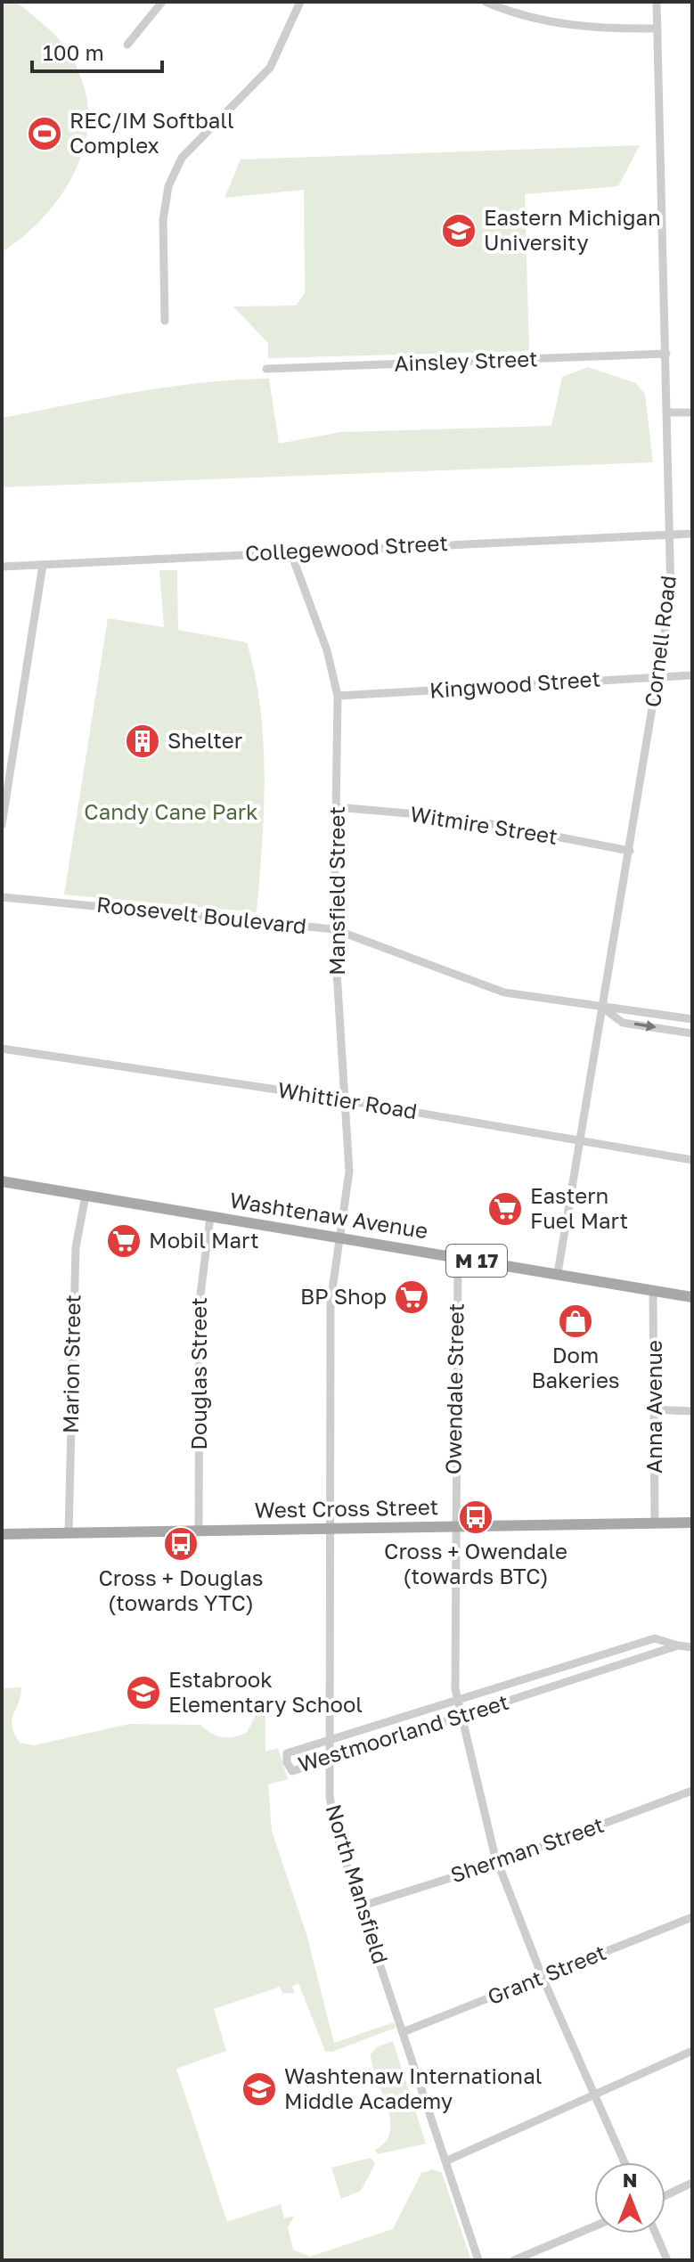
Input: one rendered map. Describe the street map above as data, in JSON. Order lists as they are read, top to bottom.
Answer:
{
  "streets": {
    "main road": ["Washtenaw Avenue", "M 17", "West Cross Street"],
    "street": [
      "Ainsley Street",
      "Collegewood Street",
      "Cornell Road",
      "Kingwood Street",
      "Witmire Street",
      "Mansfield Street",
      "Roosevelt Boulevard",
      "Whittier Road",
      "Marion Street",
      "Douglas Street",
      "Owendale Street",
      "Anna Avenue",
      "Westmoorland Street",
      "Sherman Street",
      "North Mansfield",
      "Grant Street"
    ]
  },
  "crossings": [
    ["Ainsley Street", "Cornell Road"],
    ["Collegewood Street", "Cornell Road"],
    ["Collegewood Street", "Mansfield Street"],
    ["Cornell Road", "Kingwood Street"],
    ["Cornell Road", "Witmire Street"],
    ["Cornell Road", "Roosevelt Boulevard"],
    ["Cornell Road", "Whittier Road"],
    ["Cornell Road", "Washtenaw Avenue"],
    ["Kingwood Street", "Mansfield Street"],
    ["Witmire Street", "Mansfield Street"],
    ["Mansfield Street", "Roosevelt Boulevard"],
    ["Mansfield Street", "Whittier Road"],
    ["Mansfield Street", "Washtenaw Avenue"],
    ["Mansfield Street", "North Mansfield"],
    ["Washtenaw Avenue", "Marion Street"],
    ["Washtenaw Avenue", "Douglas Street"],
    ["Washtenaw Avenue", "Owendale Street"],
    ["Washtenaw Avenue", "Anna Avenue"],
    ["Washtenaw Avenue", "North Mansfield"],
    ["Marion Street", "West Cross Street"],
    ["Douglas Street", "West Cross Street"],
    ["Owendale Street", "West Cross Street"],
    ["Owendale Street", "Westmoorland Street"],
    ["Owendale Street", "Sherman Street"],
    ["Owendale Street", "Grant Street"],
    ["Anna Avenue", "West Cross Street"],
    ["West Cross Street", "North Mansfield"],
    ["Westmoorland Street", "North Mansfield"],
    ["Sherman Street", "North Mansfield"],
    ["North Mansfield", "Grant Street"]
  ],
  "parks": ["Candy Cane Park"],
  "places": {
    "sports": ["REC/IM Softball Complex"],
    "school or university": ["Eastern Michigan University", "Estabrook Elementary School", "Washtenaw International Middle Academy"],
    "building": ["Shelter"],
    "supermarket": ["Eastern Fuel Mart", "Mobil Mart", "BP Shop"],
    "shop": ["Dom Bakeries"],
    "bus stop": ["Cross + Owendale (towards BTC)", "Cross + Douglas (towards YTC)"]
  },
  "scale_bar": "100 m",
  "north": "top"
}
